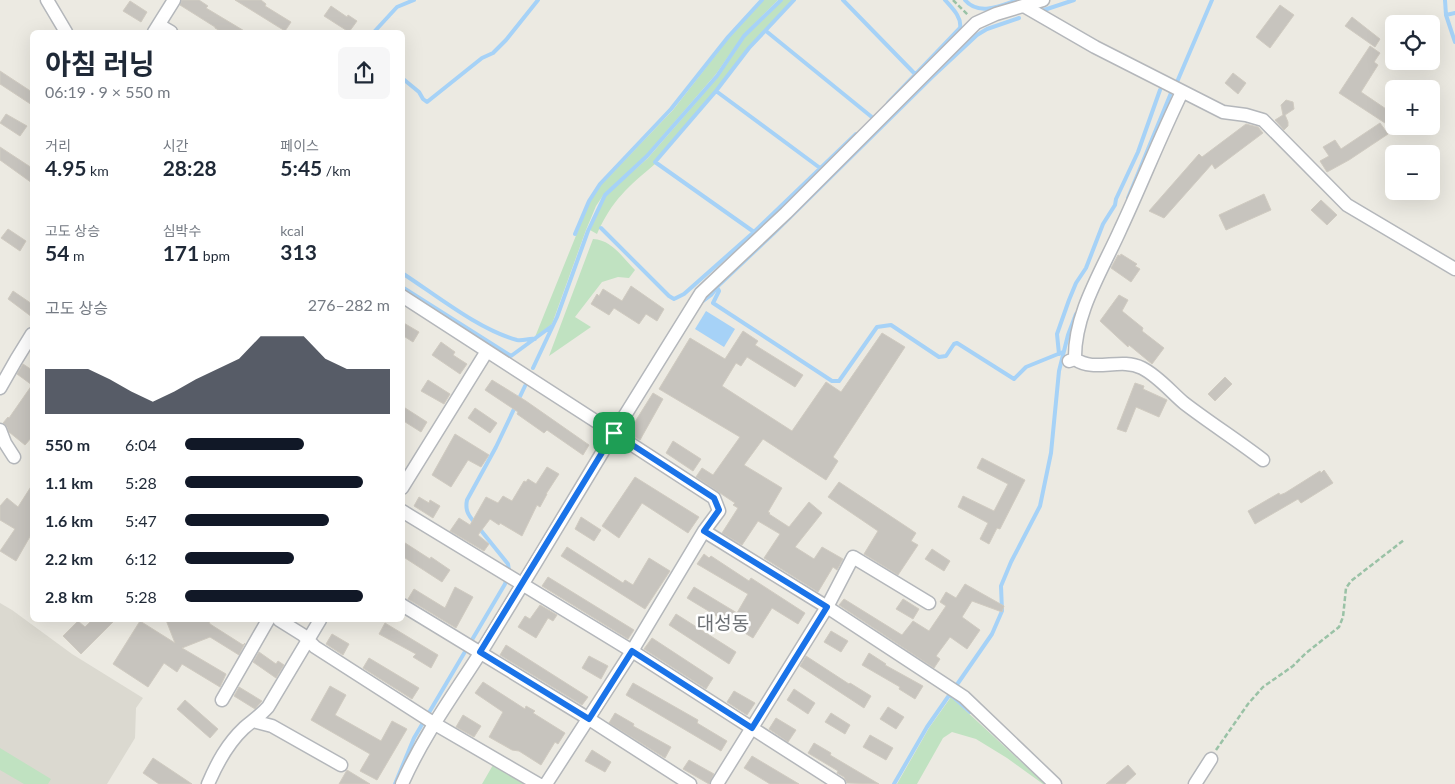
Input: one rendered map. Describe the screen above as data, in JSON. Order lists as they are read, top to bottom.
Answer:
{
  "districts": ["대성동"],
  "page": {
    "map_buttons": ["+", "−"],
    "heading": ["아침 러닝", "06:19 · 9 × 550 m"],
    "stats": [
      ["거리", "4.95 km"],
      ["시간", "28:28"],
      ["페이스", "5:45 /km"],
      ["고도 상승", "54 m"],
      ["심박수", "171 bpm"],
      ["kcal", "313"]
    ],
    "chart": ["고도 상승", "276–282 m"],
    "list": [
      {
        "name": "550 m",
        "note": "6:04"
      },
      {
        "name": "1.1 km",
        "note": "5:28"
      },
      {
        "name": "1.6 km",
        "note": "5:47"
      },
      {
        "name": "2.2 km",
        "note": "6:12"
      },
      {
        "name": "2.8 km",
        "note": "5:28"
      }
    ]
  }
}
